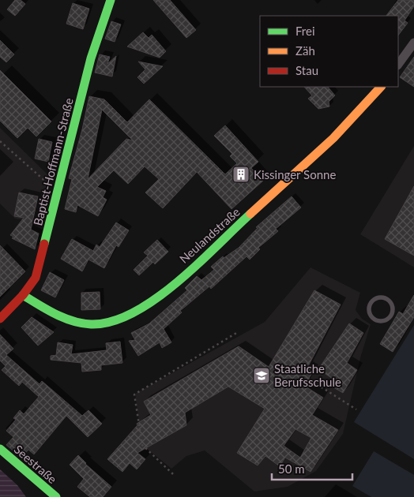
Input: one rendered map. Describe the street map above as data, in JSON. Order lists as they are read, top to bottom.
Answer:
{
  "streets": {
    "street": ["Baptist-Hoffmann-Straße", "Neulandstraße", "Seestraße"]
  },
  "crossings": [
    ["Baptist-Hoffmann-Straße", "Neulandstraße"]
  ],
  "places": {
    "building": ["Kissinger Sonne"],
    "school or university": ["Staatliche Berufsschule"]
  },
  "legend": ["Frei", "Zäh", "Stau"],
  "scale_bar": "50 m"
}
